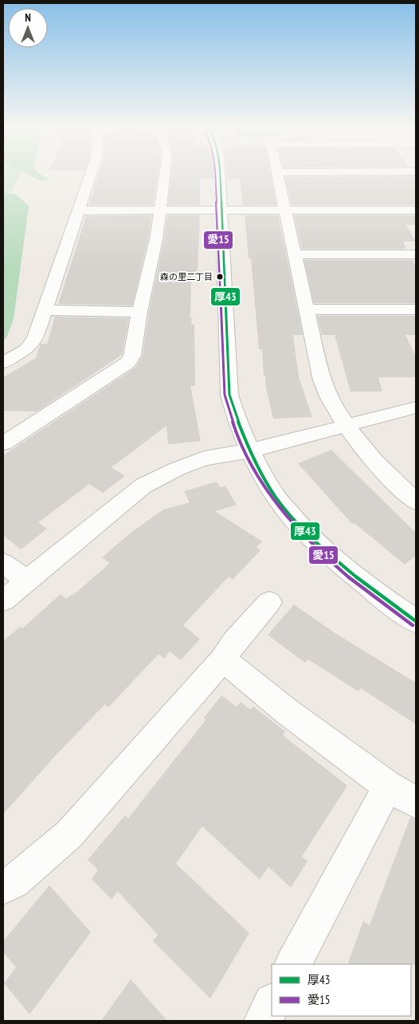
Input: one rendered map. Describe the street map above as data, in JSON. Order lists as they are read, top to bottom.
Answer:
{
  "places": ["森の里二丁目"],
  "lines": ["transit line 厚43", "transit line 愛15"],
  "legend": ["厚43", "愛15"],
  "north": "top"
}
